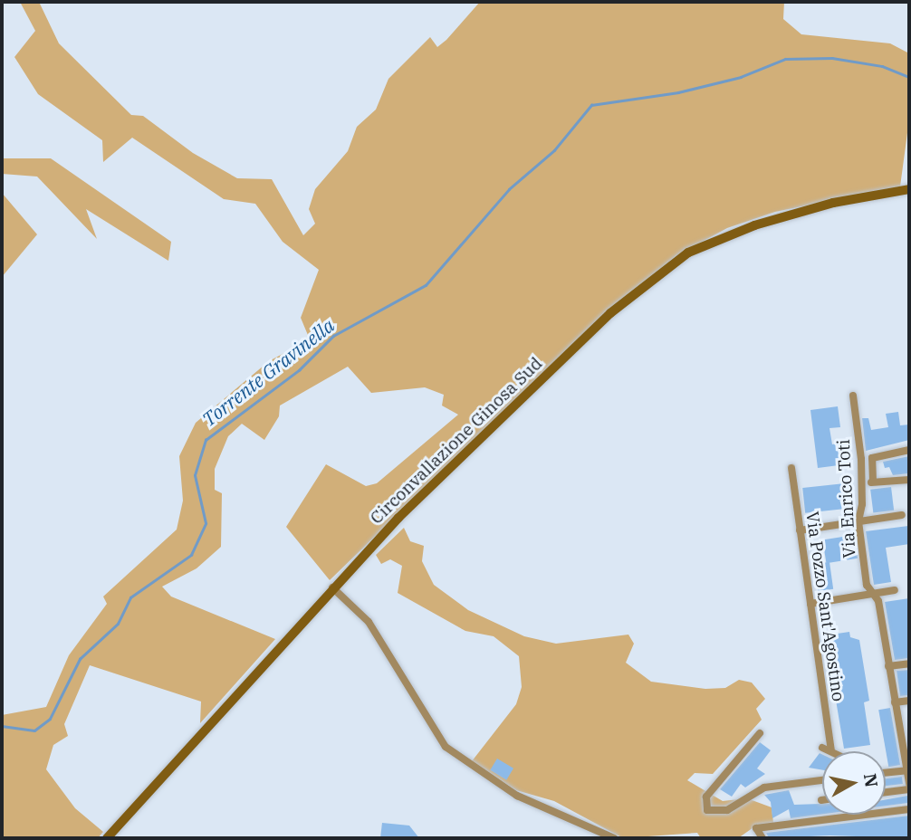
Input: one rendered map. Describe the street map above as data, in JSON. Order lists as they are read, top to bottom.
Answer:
{
  "streets": {
    "main road": ["Circonvallazione Ginosa Sud"],
    "street": ["Via Enrico Toti", "Via Pozzo Sant'Agostino"]
  },
  "water": ["Torrente Gravinella"],
  "north": "right"
}
